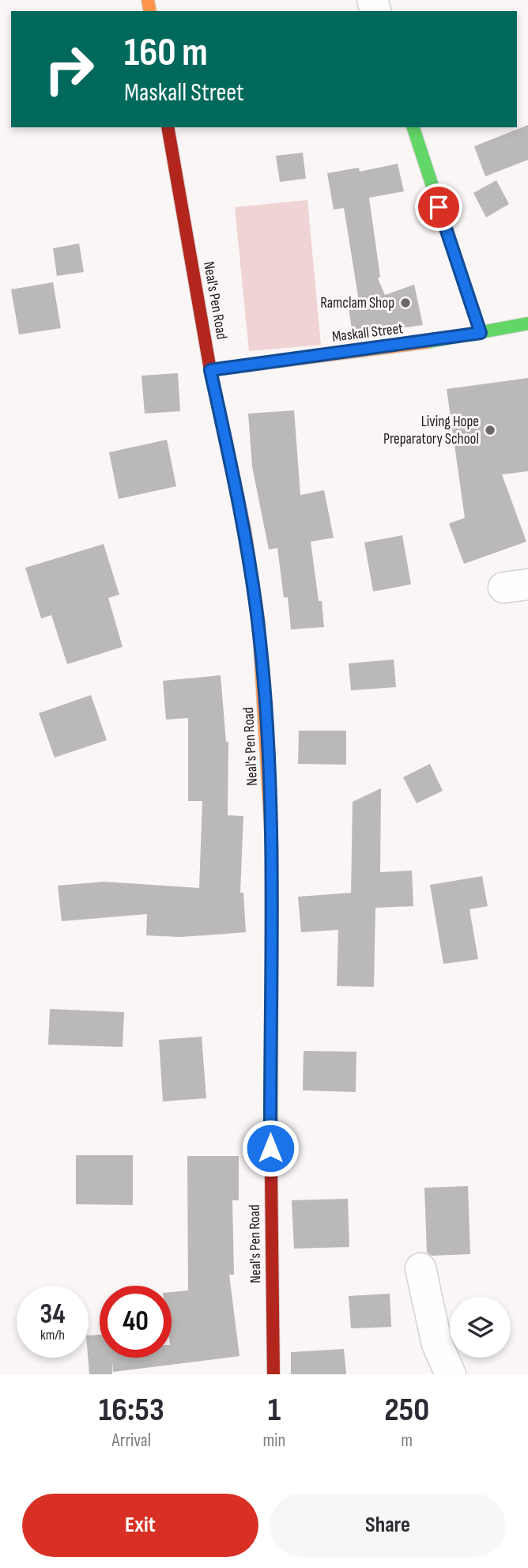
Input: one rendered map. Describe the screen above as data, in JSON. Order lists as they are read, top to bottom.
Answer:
{
  "streets": {
    "street": ["Neal's Pen Road", "Maskall Street"]
  },
  "crossings": [
    ["Neal's Pen Road", "Maskall Street"]
  ],
  "places": ["Ramclam Shop", "Living Hope Preparatory School"],
  "page": {
    "turn": ["160 m", "Maskall Street"],
    "speed": "34 km/h",
    "limit": "40",
    "eta": [
      "16:53",
      "Arrival",
      "1",
      "min",
      "250",
      "m"
    ],
    "buttons": ["Exit", "Share"]
  }
}
